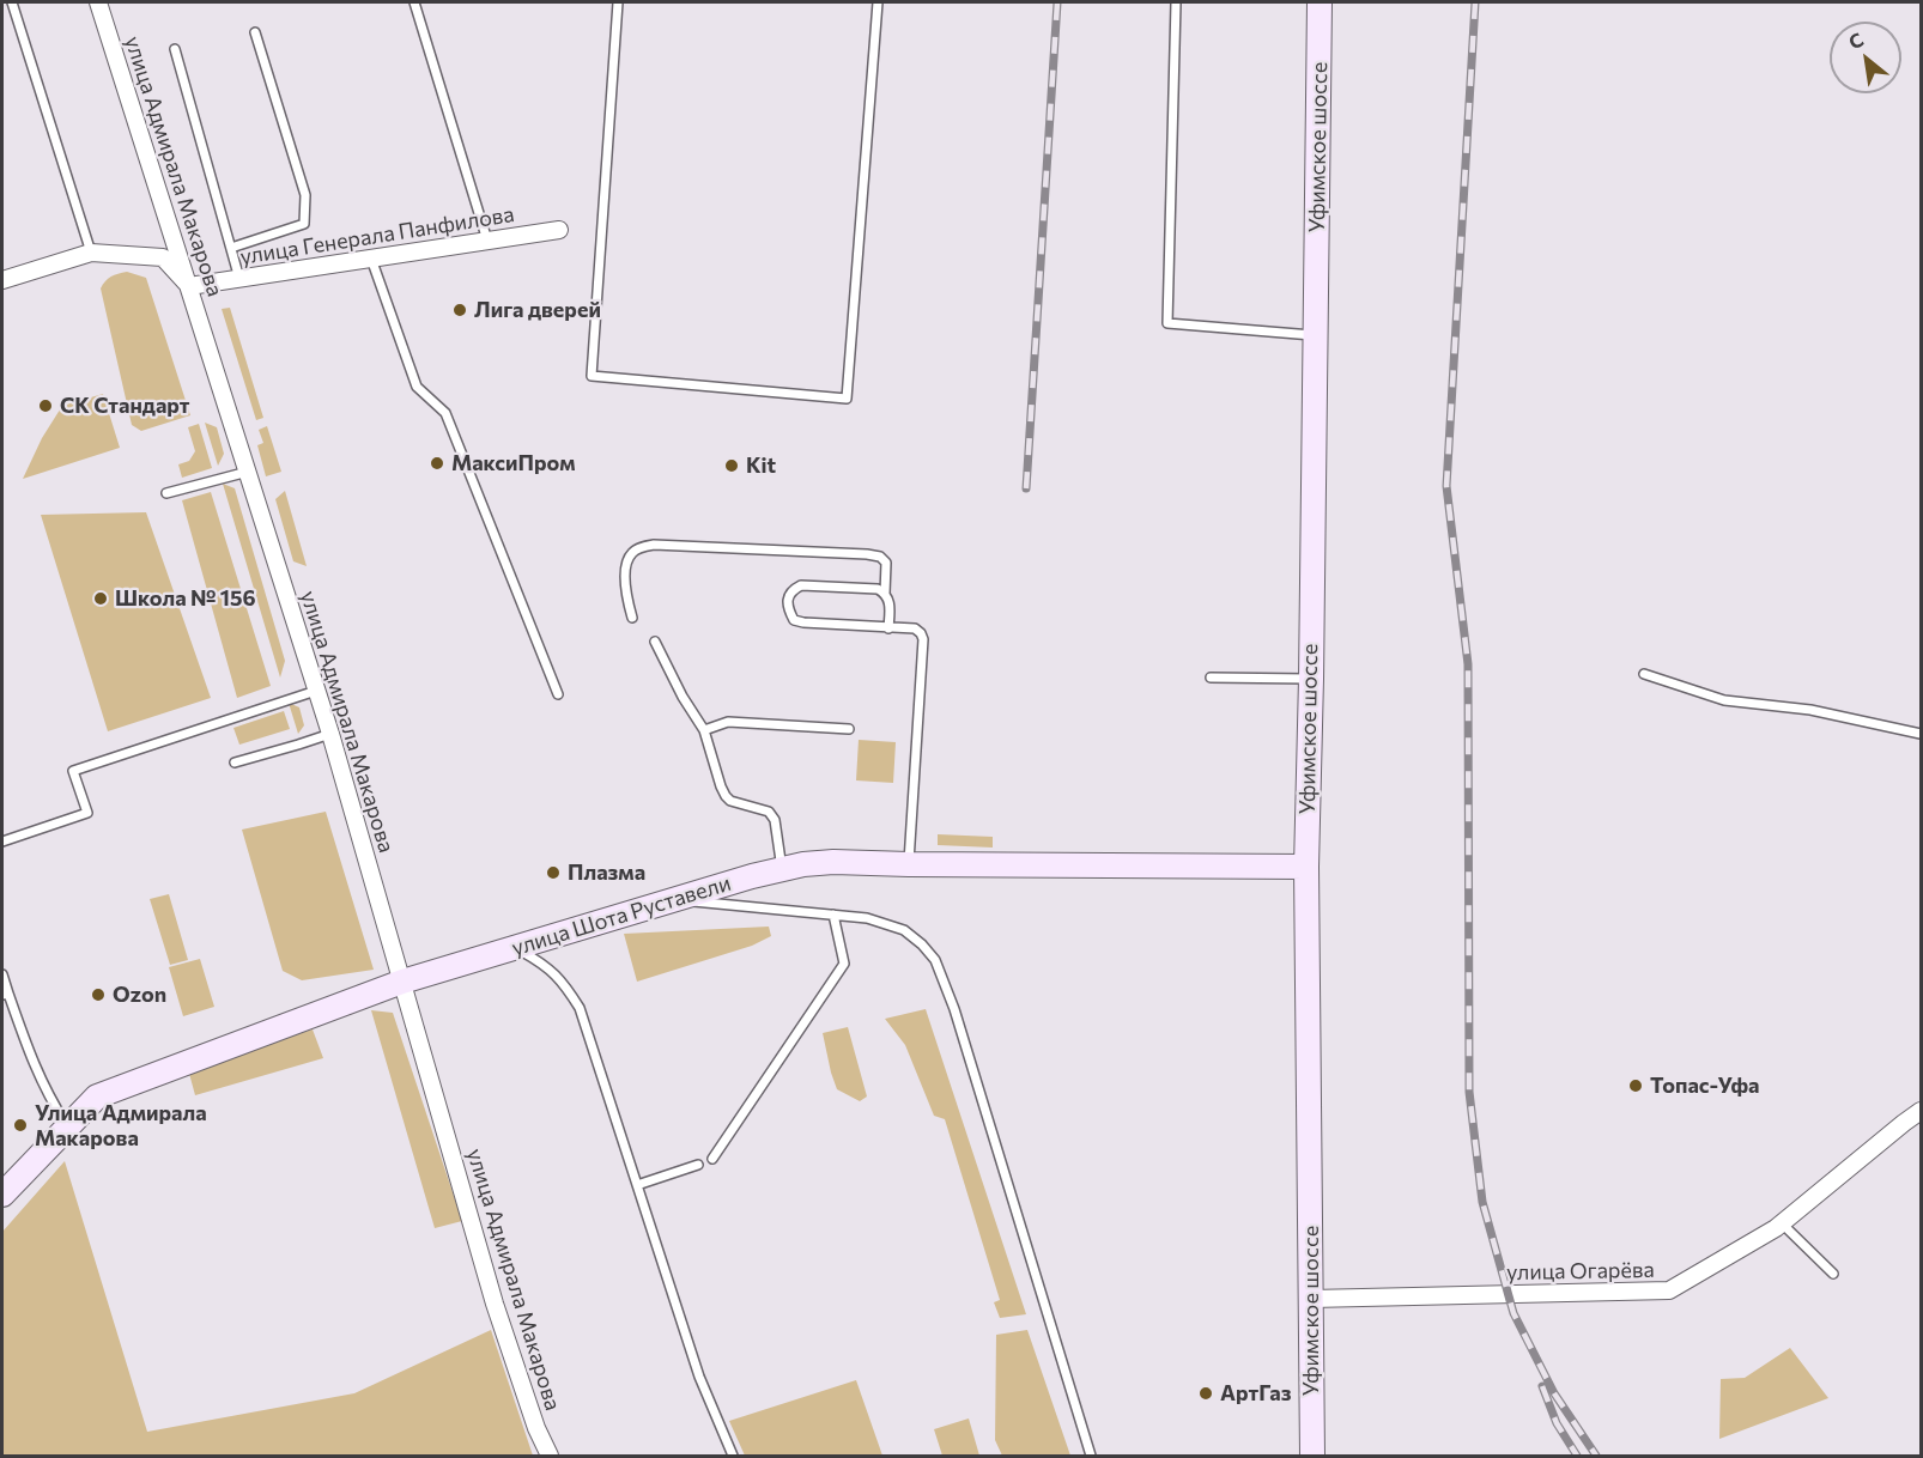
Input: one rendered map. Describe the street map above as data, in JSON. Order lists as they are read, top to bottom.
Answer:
{
  "streets": {
    "main road": ["Уфимское шоссе", "улица Шота Руставели"],
    "street": ["улица Адмирала Макарова", "улица Генерала Панфилова", "улица Огарёва"]
  },
  "crossings": [
    ["Уфимское шоссе", "улица Шота Руставели"],
    ["Уфимское шоссе", "улица Огарёва"],
    ["улица Адмирала Макарова", "улица Генерала Панфилова"],
    ["улица Адмирала Макарова", "улица Шота Руставели"]
  ],
  "places": [
    "Лига дверей",
    "СК Стандарт",
    "МаксиПром",
    "Kit",
    "Школа № 156",
    "Плазма",
    "Ozon",
    "Топас-Уфа",
    "Улица Адмирала Макарова",
    "АртГаз"
  ],
  "north": "top left"
}
